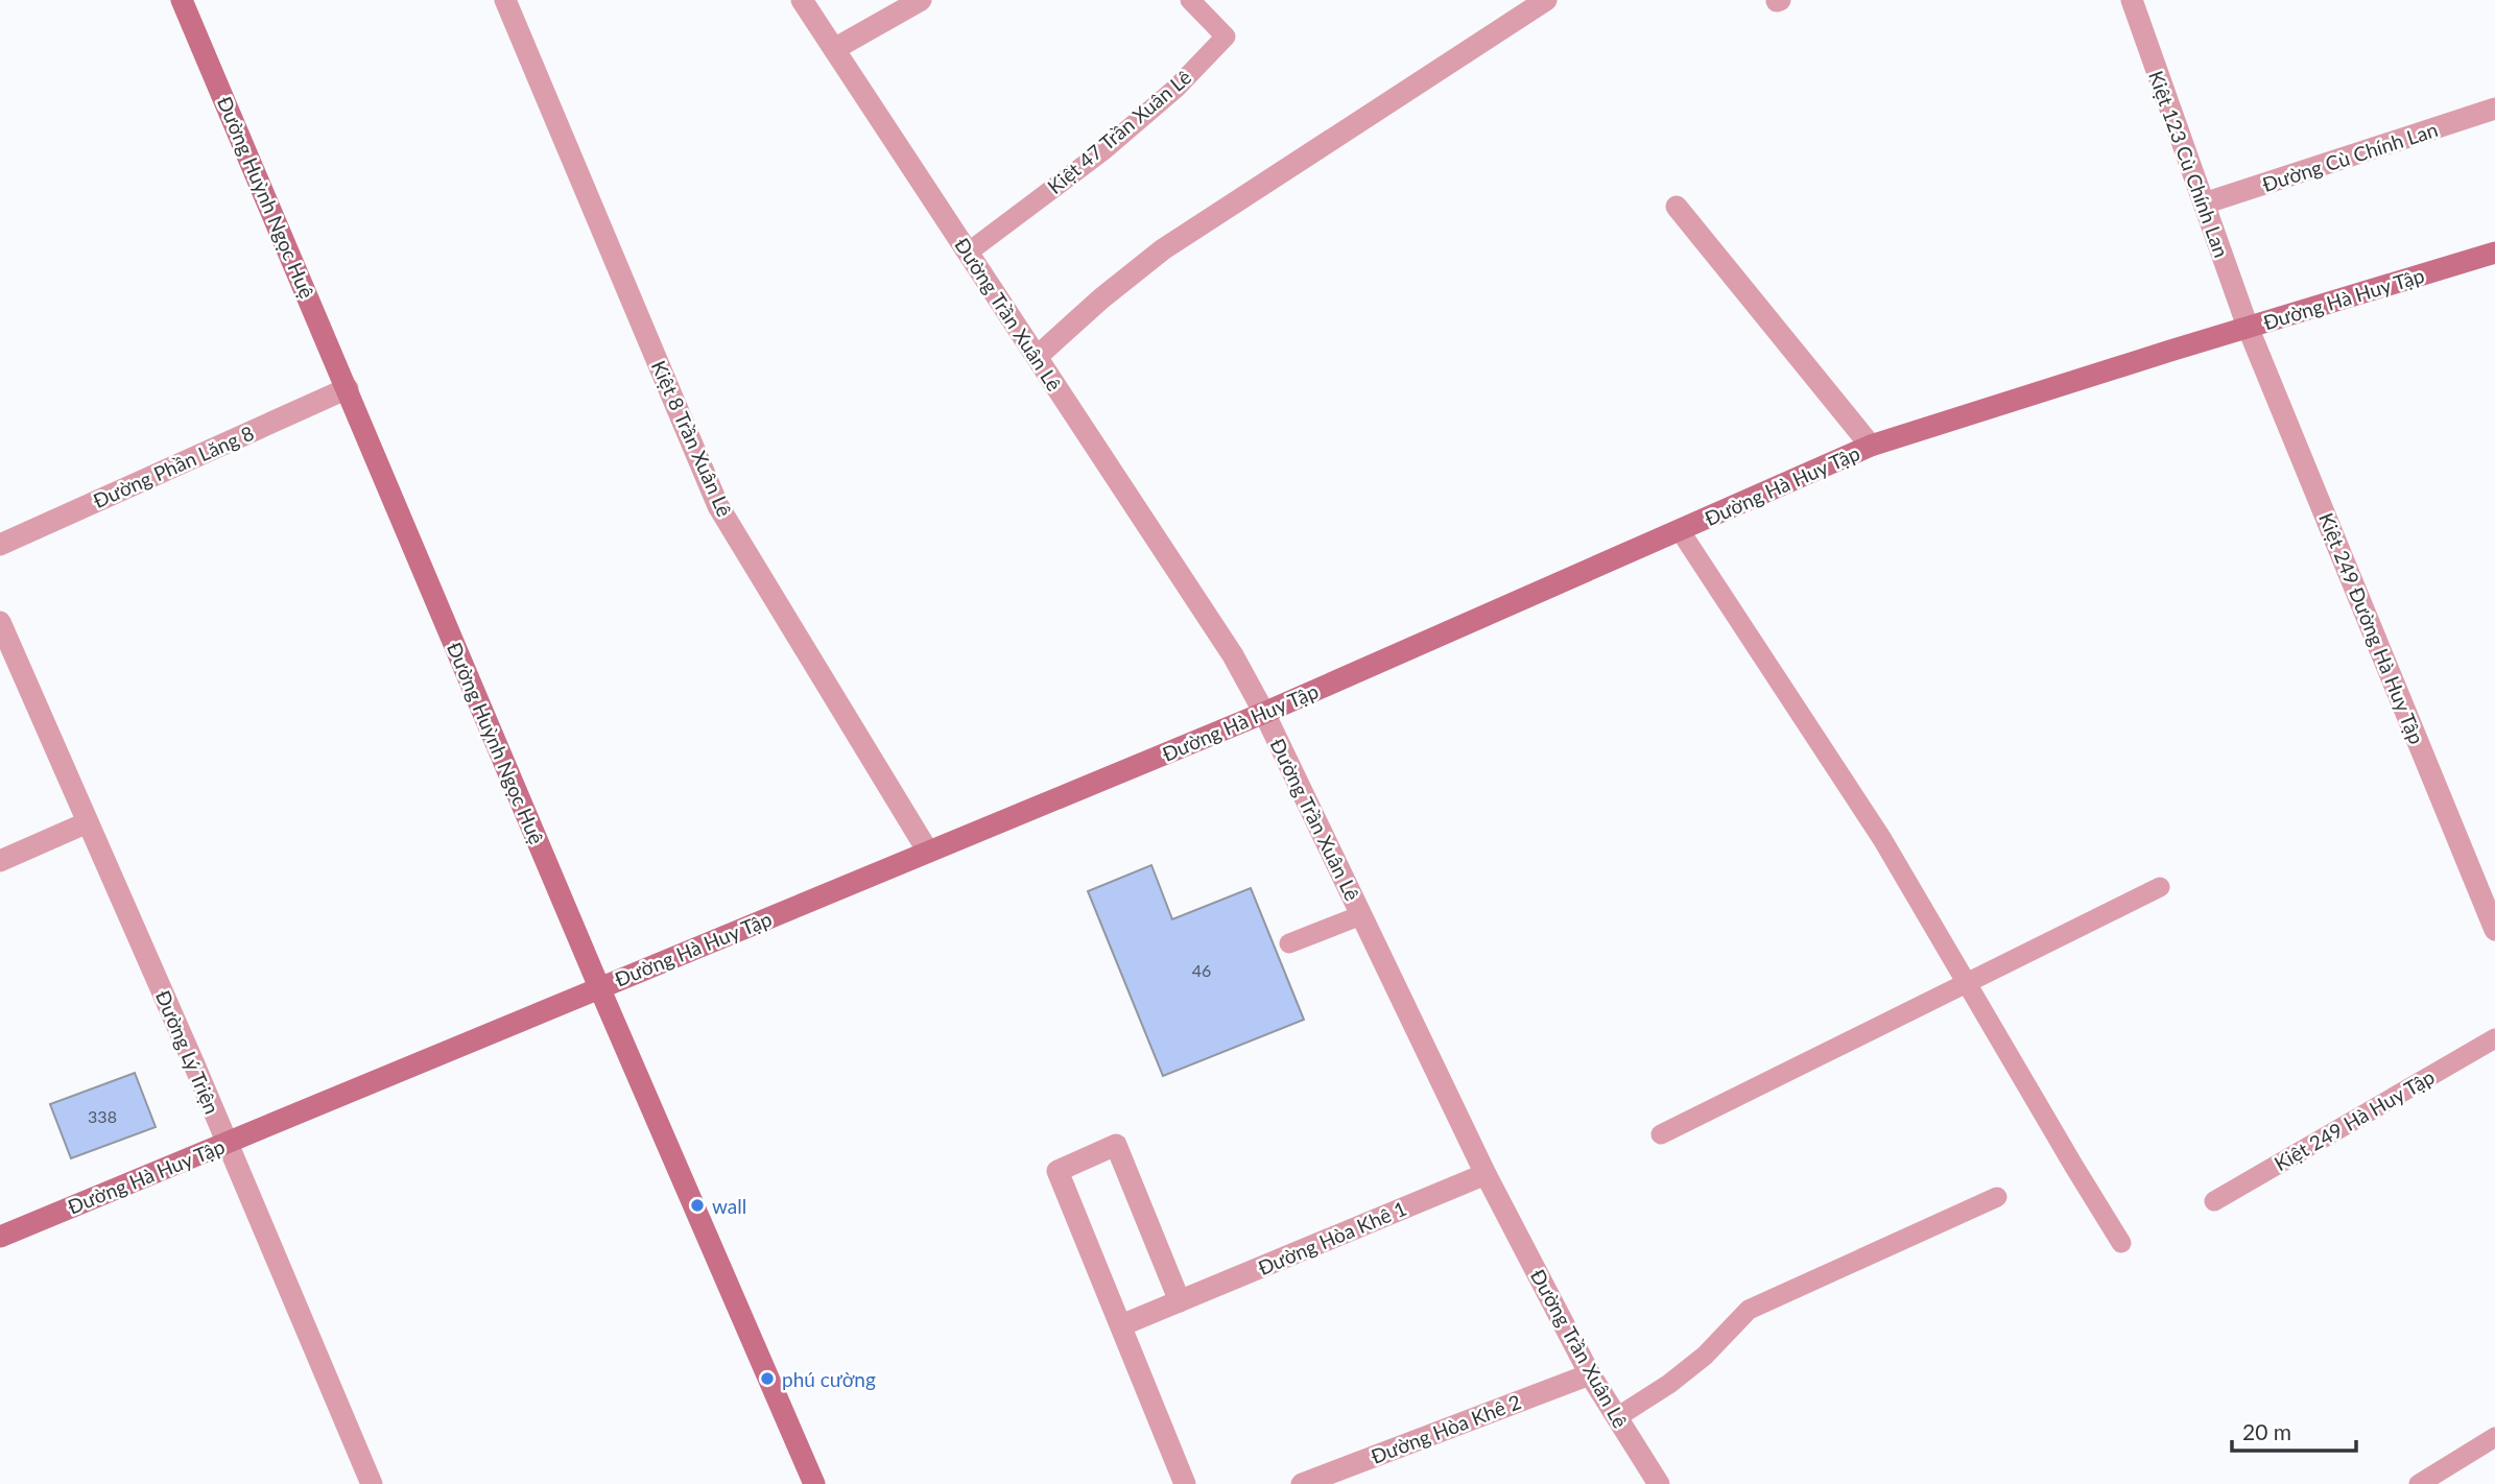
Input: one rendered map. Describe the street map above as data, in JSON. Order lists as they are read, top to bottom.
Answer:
{
  "streets": {
    "street": [
      "Đường Cù Chính Lan",
      "Kiệt 123 Cù Chính Lan",
      "Đường Huỳnh Ngọc Huệ",
      "Đường Hà Huy Tập",
      "Đường Trần Xuân Lê",
      "Kiệt 8 Trần Xuân Lê",
      "Đường Phần Lăng 8",
      "Kiệt 249 Đường Hà Huy Tập",
      "Đường Lý Triện",
      "Đường Hòa Khê 1",
      "Đường Hòa Khê 2"
    ],
    "lane": ["Kiệt 47 Trần Xuân Lê", "Kiệt 249 Hà Huy Tập"]
  },
  "crossings": [
    ["Kiệt 47 Trần Xuân Lê", "Đường Trần Xuân Lê"],
    ["Đường Cù Chính Lan", "Kiệt 123 Cù Chính Lan"],
    ["Kiệt 123 Cù Chính Lan", "Đường Hà Huy Tập"],
    ["Kiệt 123 Cù Chính Lan", "Kiệt 249 Đường Hà Huy Tập"],
    ["Đường Huỳnh Ngọc Huệ", "Đường Hà Huy Tập"],
    ["Đường Huỳnh Ngọc Huệ", "Đường Phần Lăng 8"],
    ["Đường Hà Huy Tập", "Đường Trần Xuân Lê"],
    ["Đường Hà Huy Tập", "Kiệt 8 Trần Xuân Lê"],
    ["Đường Hà Huy Tập", "Kiệt 249 Đường Hà Huy Tập"],
    ["Đường Hà Huy Tập", "Đường Lý Triện"],
    ["Đường Trần Xuân Lê", "Đường Hòa Khê 1"],
    ["Đường Trần Xuân Lê", "Đường Hòa Khê 2"]
  ],
  "places": ["wall", "phú cường"],
  "house_numbers": ["46", "338"],
  "scale_bar": "20 m"
}
